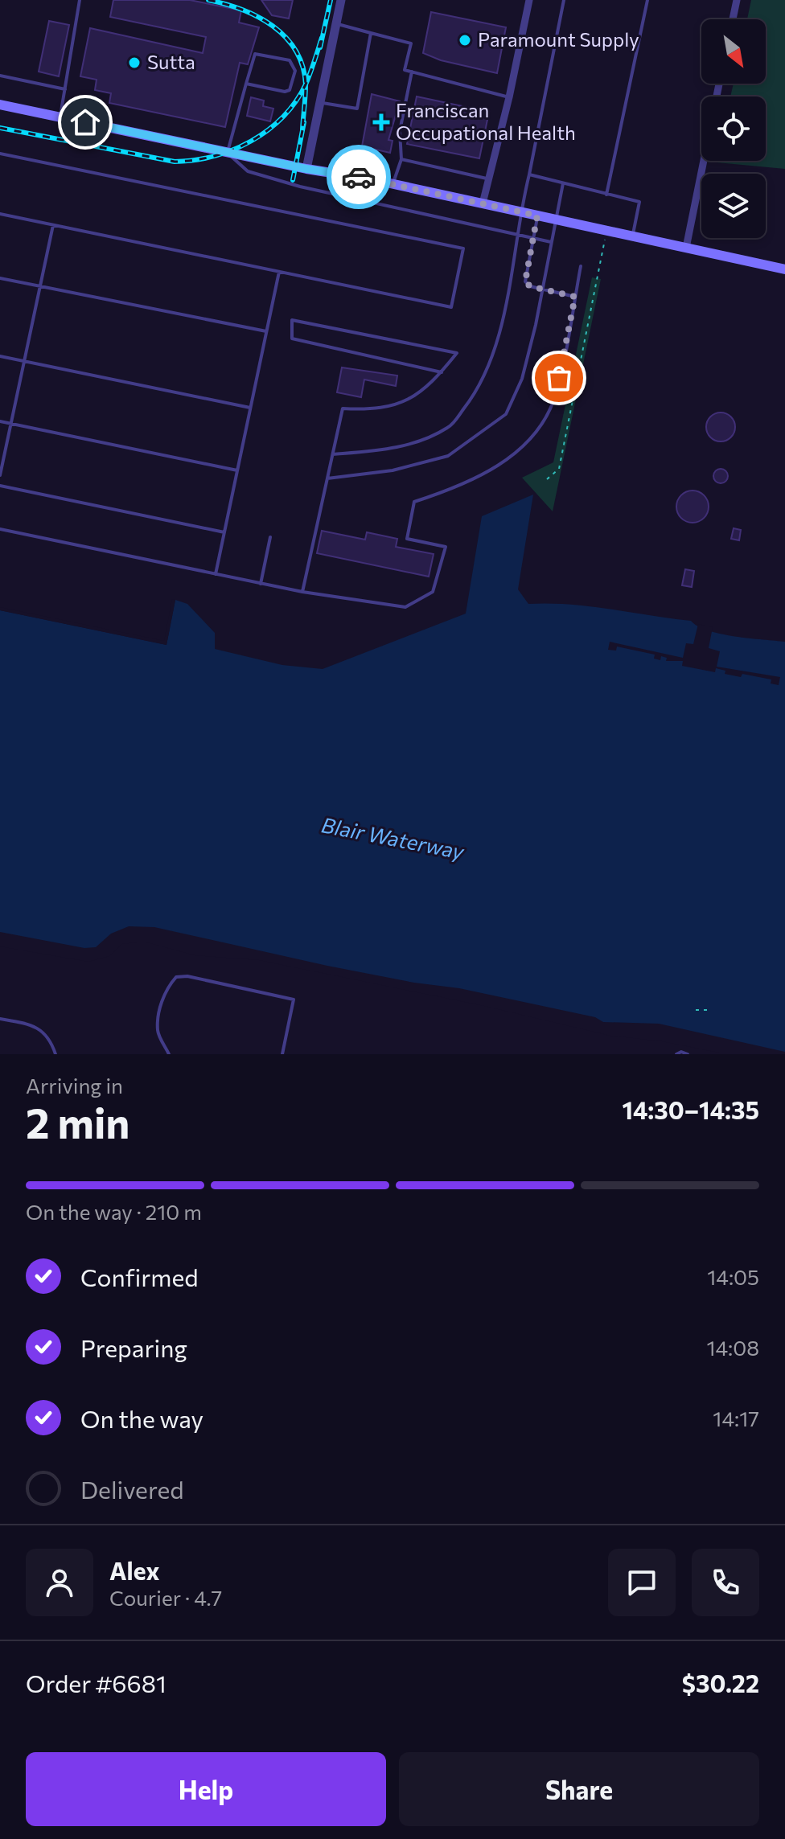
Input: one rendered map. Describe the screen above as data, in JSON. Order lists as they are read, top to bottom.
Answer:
{
  "water": ["Blair Waterway"],
  "places": {
    "other": ["Paramount Supply", "Sutta"],
    "health": ["Franciscan Occupational Health"]
  },
  "north": "bottom right",
  "page": {
    "heading": ["2 min", "Arriving in", "14:30–14:35"],
    "panel": [
      "Alex",
      "Courier · 4.7",
      "Order #6681",
      "$30.22"
    ],
    "bar": "On the way · 210 m",
    "list": [
      ["Confirmed", "14:05"],
      ["Preparing", "14:08"],
      ["On the way", "14:17"],
      "Delivered"
    ],
    "buttons": ["Help", "Share"]
  }
}
